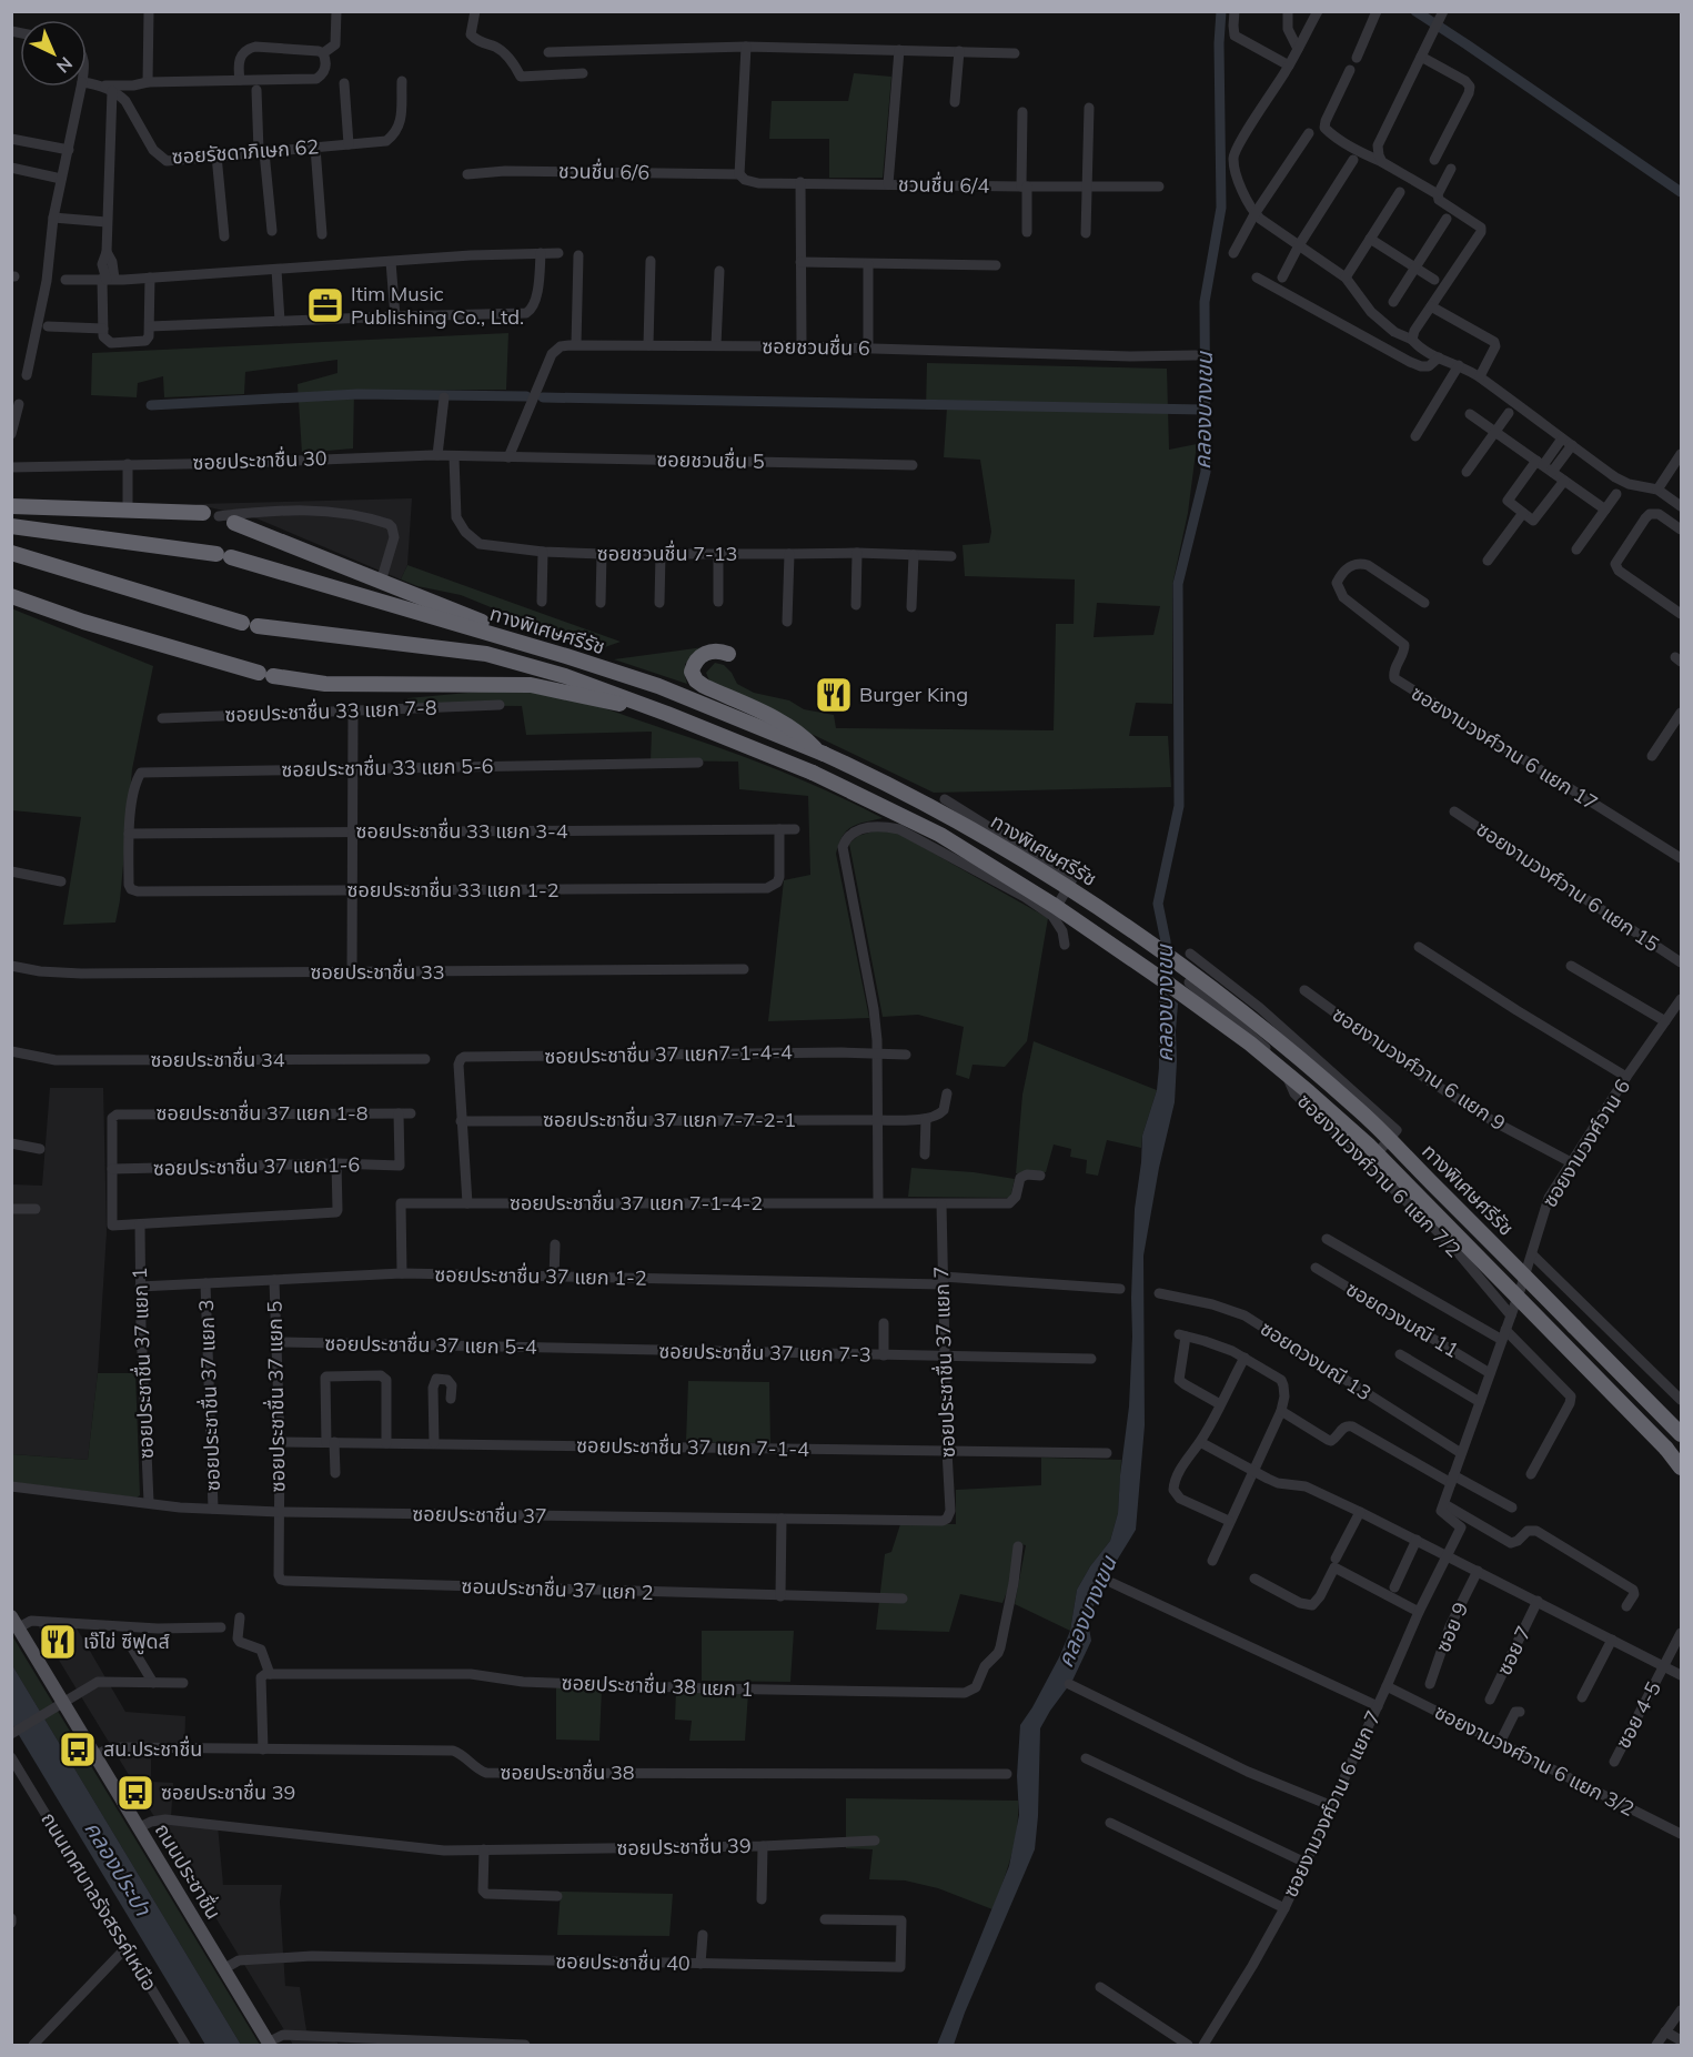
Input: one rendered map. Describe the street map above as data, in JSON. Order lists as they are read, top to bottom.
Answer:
{
  "streets": {
    "highway": ["ทางพิเศษศรีรัช"],
    "main road": ["ถนนประชาชื่น"],
    "street": [
      "ซอยรัชดาภิเษก 62",
      "ชวนชื่น 6/6",
      "ชวนชื่น 6/4",
      "ซอยชวนชื่น 6",
      "ซอยประชาชื่น 30",
      "ซอยชวนชื่น 5",
      "ซอยชวนชื่น 7-13",
      "ซอยประชาชื่น 33 แยก 7-8",
      "ซอยงามวงศ์วาน 6 แยก 17",
      "ซอยประชาชื่น 33 แยก 5-6",
      "ซอยประชาชื่น 33 แยก 3-4",
      "ซอยงามวงศ์วาน 6 แยก 15",
      "ซอยประชาชื่น 33 แยก 1-2",
      "ซอยประชาชื่น 33",
      "ซอยประชาชื่น 37 แยก7-1-4-4",
      "ซอยประชาชื่น 34",
      "ซอยงามวงศ์วาน 6 แยก 9",
      "ซอยประชาชื่น 37 แยก 1-8",
      "ซอยประชาชื่น 37 แยก 7-7-2-1",
      "ซอยงามวงศ์วาน 6",
      "ซอยประชาชื่น 37 แยก1-6",
      "ซอยงามวงศ์วาน 6 แยก 7/2",
      "ซอยประชาชื่น 37 แยก 7-1-4-2",
      "ซอยประชาชื่น 37 แยก 1-2",
      "ซอยดวงมณี 11",
      "ซอยประชาชื่น 37 แยก 5-4",
      "ซอยประชาชื่น 37 แยก 7-3",
      "ซอยดวงมณี 13",
      "ซอยประชาชื่น 37 แยก 7",
      "ซอยประชาชื่น 37 แยก 1",
      "ซอยประชาชื่น 37 แยก 3",
      "ซอยประชาชื่น 37 แยก 5",
      "ซอยประชาชื่น 37 แยก 7-1-4",
      "ซอยประชาชื่น 37",
      "ซอนประชาชื่น 37 แยก 2",
      "ซอย 9",
      "ซอย 7",
      "ซอยประชาชื่น 38 แยก 1",
      "ซอย 4-5",
      "ซอยงามวงศ์วาน 6 แยก 3/2",
      "ซอยประชาชื่น 38",
      "ซอยงามวงศ์วาน 6 แยก 7",
      "ซอยประชาชื่น 39",
      "ถนนเทศบาลรังสรรค์เหนือ",
      "ซอยประชาชื่น 40"
    ]
  },
  "crossings": [
    ["ชวนชื่น 6/6", "ชวนชื่น 6/4"],
    ["ซอยชวนชื่น 6", "ซอยประชาชื่น 30"],
    ["ซอยชวนชื่น 6", "ซอยชวนชื่น 5"],
    ["ซอยประชาชื่น 30", "ซอยชวนชื่น 5"],
    ["ซอยประชาชื่น 30", "ซอยชวนชื่น 7-13"],
    ["ซอยประชาชื่น 33 แยก 5-6", "ซอยประชาชื่น 33 แยก 3-4"],
    ["ซอยประชาชื่น 33 แยก 5-6", "ซอยประชาชื่น 33 แยก 1-2"],
    ["ซอยประชาชื่น 33 แยก 3-4", "ซอยประชาชื่น 33 แยก 1-2"],
    ["ซอยประชาชื่น 37 แยก7-1-4-4", "ซอยประชาชื่น 37 แยก 7-7-2-1"],
    ["ซอยงามวงศ์วาน 6 แยก 9", "ซอยงามวงศ์วาน 6"],
    ["ซอยประชาชื่น 37 แยก 1-8", "ซอยประชาชื่น 37 แยก1-6"],
    ["ซอยประชาชื่น 37 แยก 7-1-4-2", "ซอยประชาชื่น 37 แยก 1-2"],
    ["ซอยประชาชื่น 37 แยก 7-1-4-2", "ซอยประชาชื่น 37 แยก 7"],
    ["ซอยประชาชื่น 37 แยก 1-2", "ซอยประชาชื่น 37 แยก 7"],
    ["ซอยประชาชื่น 37 แยก 1-2", "ซอยประชาชื่น 37 แยก 1"],
    ["ซอยประชาชื่น 37 แยก 1-2", "ซอยประชาชื่น 37 แยก 3"],
    ["ซอยประชาชื่น 37 แยก 1-2", "ซอยประชาชื่น 37 แยก 5"],
    ["ซอยประชาชื่น 37 แยก 5-4", "ซอยประชาชื่น 37 แยก 7-3"],
    ["ซอยประชาชื่น 37 แยก 5-4", "ซอยประชาชื่น 37 แยก 5"],
    ["ซอยประชาชื่น 37 แยก 7-3", "ซอยประชาชื่น 37 แยก 7"],
    ["ซอยประชาชื่น 37 แยก 7", "ซอยประชาชื่น 37 แยก 7-1-4"],
    ["ซอยประชาชื่น 37 แยก 7", "ซอยประชาชื่น 37"],
    ["ซอยประชาชื่น 37 แยก 1", "ซอยประชาชื่น 37"],
    ["ซอยประชาชื่น 37 แยก 3", "ซอยประชาชื่น 37"],
    ["ซอยประชาชื่น 37 แยก 5", "ซอยประชาชื่น 37 แยก 7-1-4"],
    ["ซอยประชาชื่น 37 แยก 5", "ซอยประชาชื่น 37"],
    ["ซอยประชาชื่น 37 แยก 5", "ซอนประชาชื่น 37 แยก 2"],
    ["ซอยประชาชื่น 37", "ซอนประชาชื่น 37 แยก 2"],
    ["ซอยงามวงศ์วาน 6 แยก 3/2", "ซอยงามวงศ์วาน 6 แยก 7"],
    ["ซอยประชาชื่น 38", "ถนนประชาชื่น"],
    ["ซอยประชาชื่น 39", "ถนนประชาชื่น"],
    ["ถนนประชาชื่น", "ซอยประชาชื่น 40"]
  ],
  "water": ["คลองบางเขน", "คลองประปา"],
  "places": {
    "office": ["Itim Music Publishing Co., Ltd."],
    "restaurant": ["Burger King", "เจ๊ไข่ ซีฟูดส์"],
    "bus stop": ["สน.ประชาชื่น", "ซอยประชาชื่น 39"]
  },
  "north": "bottom right"
}
